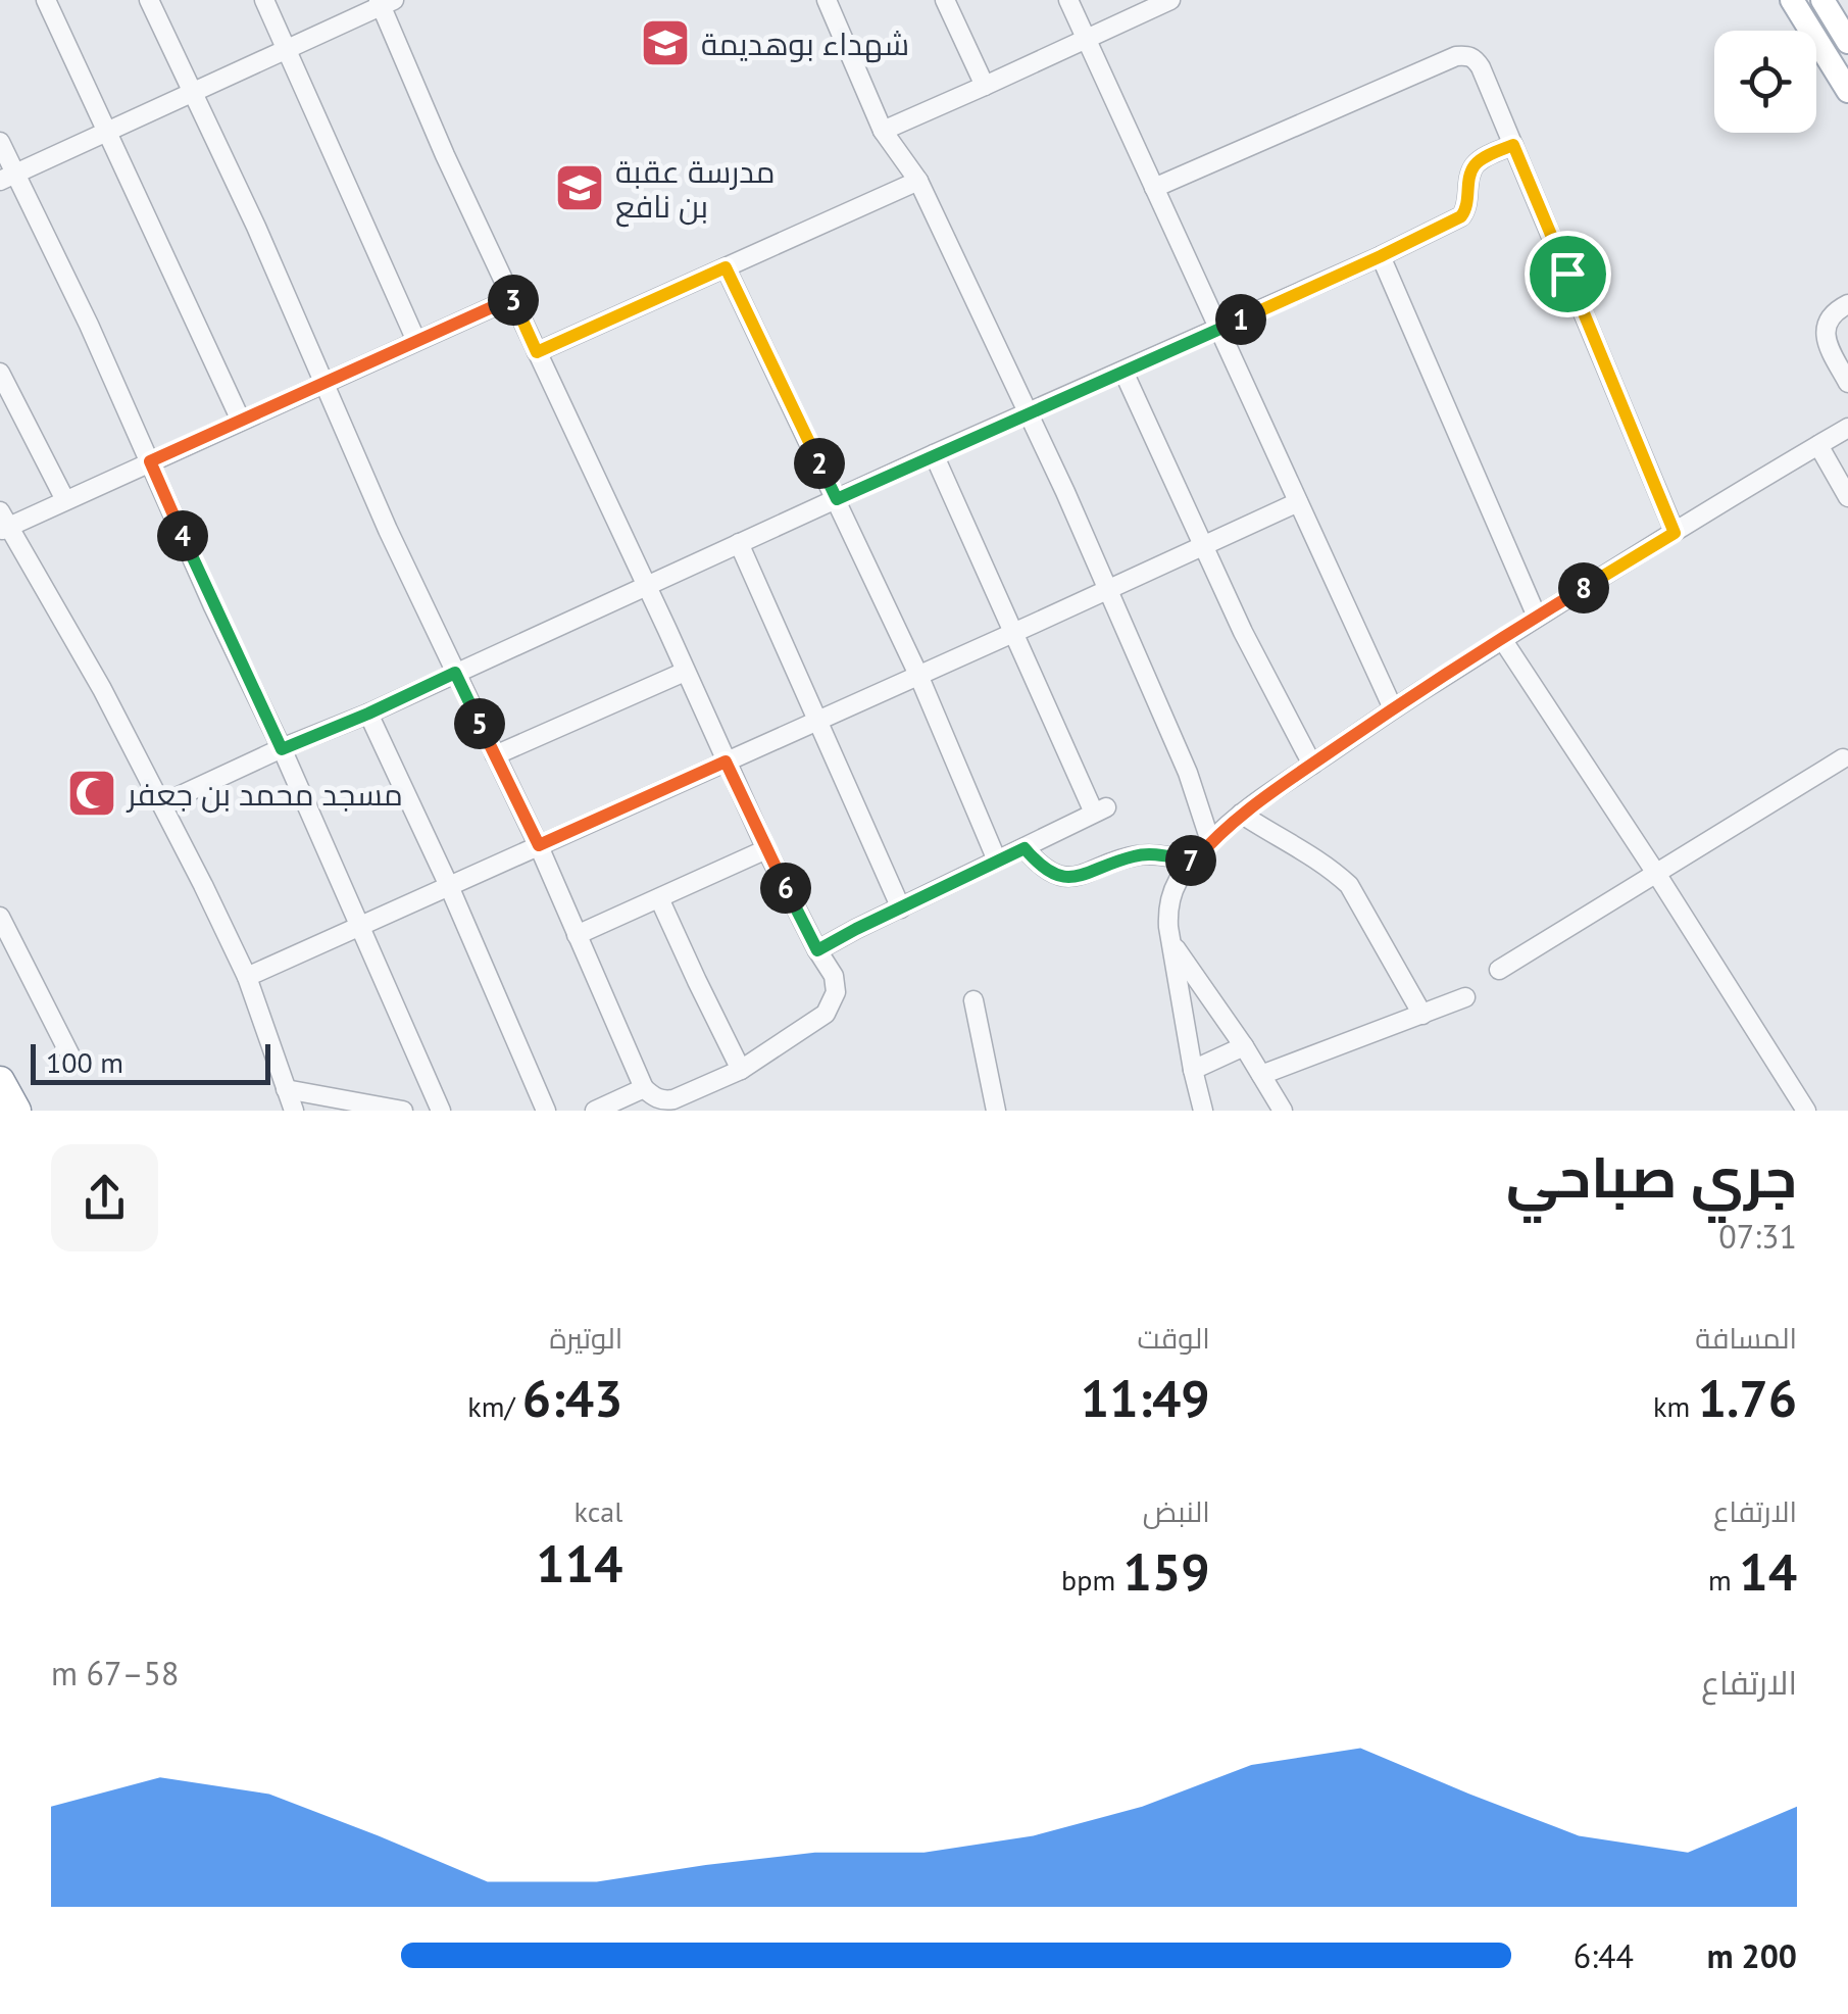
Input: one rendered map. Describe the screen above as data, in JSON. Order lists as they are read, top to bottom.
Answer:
{
  "places": {
    "school or university": ["شهداء بوهديمة", "مدرسة عقبة بن نافع"],
    "mosque": ["مسجد محمد بن جعفر"]
  },
  "scale_bar": "100 m",
  "page": {
    "pins": [
      "3",
      "1",
      "2",
      "4",
      "8",
      "5",
      "7",
      "6"
    ],
    "scale": "100 m",
    "heading": ["جري صباحي", "07:31"],
    "stats": [
      ["المسافة", "1.76 km"],
      ["الوقت", "11:49"],
      ["الوتيرة", "6:43 /km"],
      ["الارتفاع", "14 m"],
      ["النبض", "159 bpm"],
      ["kcal", "114"]
    ],
    "chart": ["الارتفاع", "58–67 m"],
    "list": [
      {
        "name": "200 m",
        "note": "6:44"
      }
    ]
  }
}
